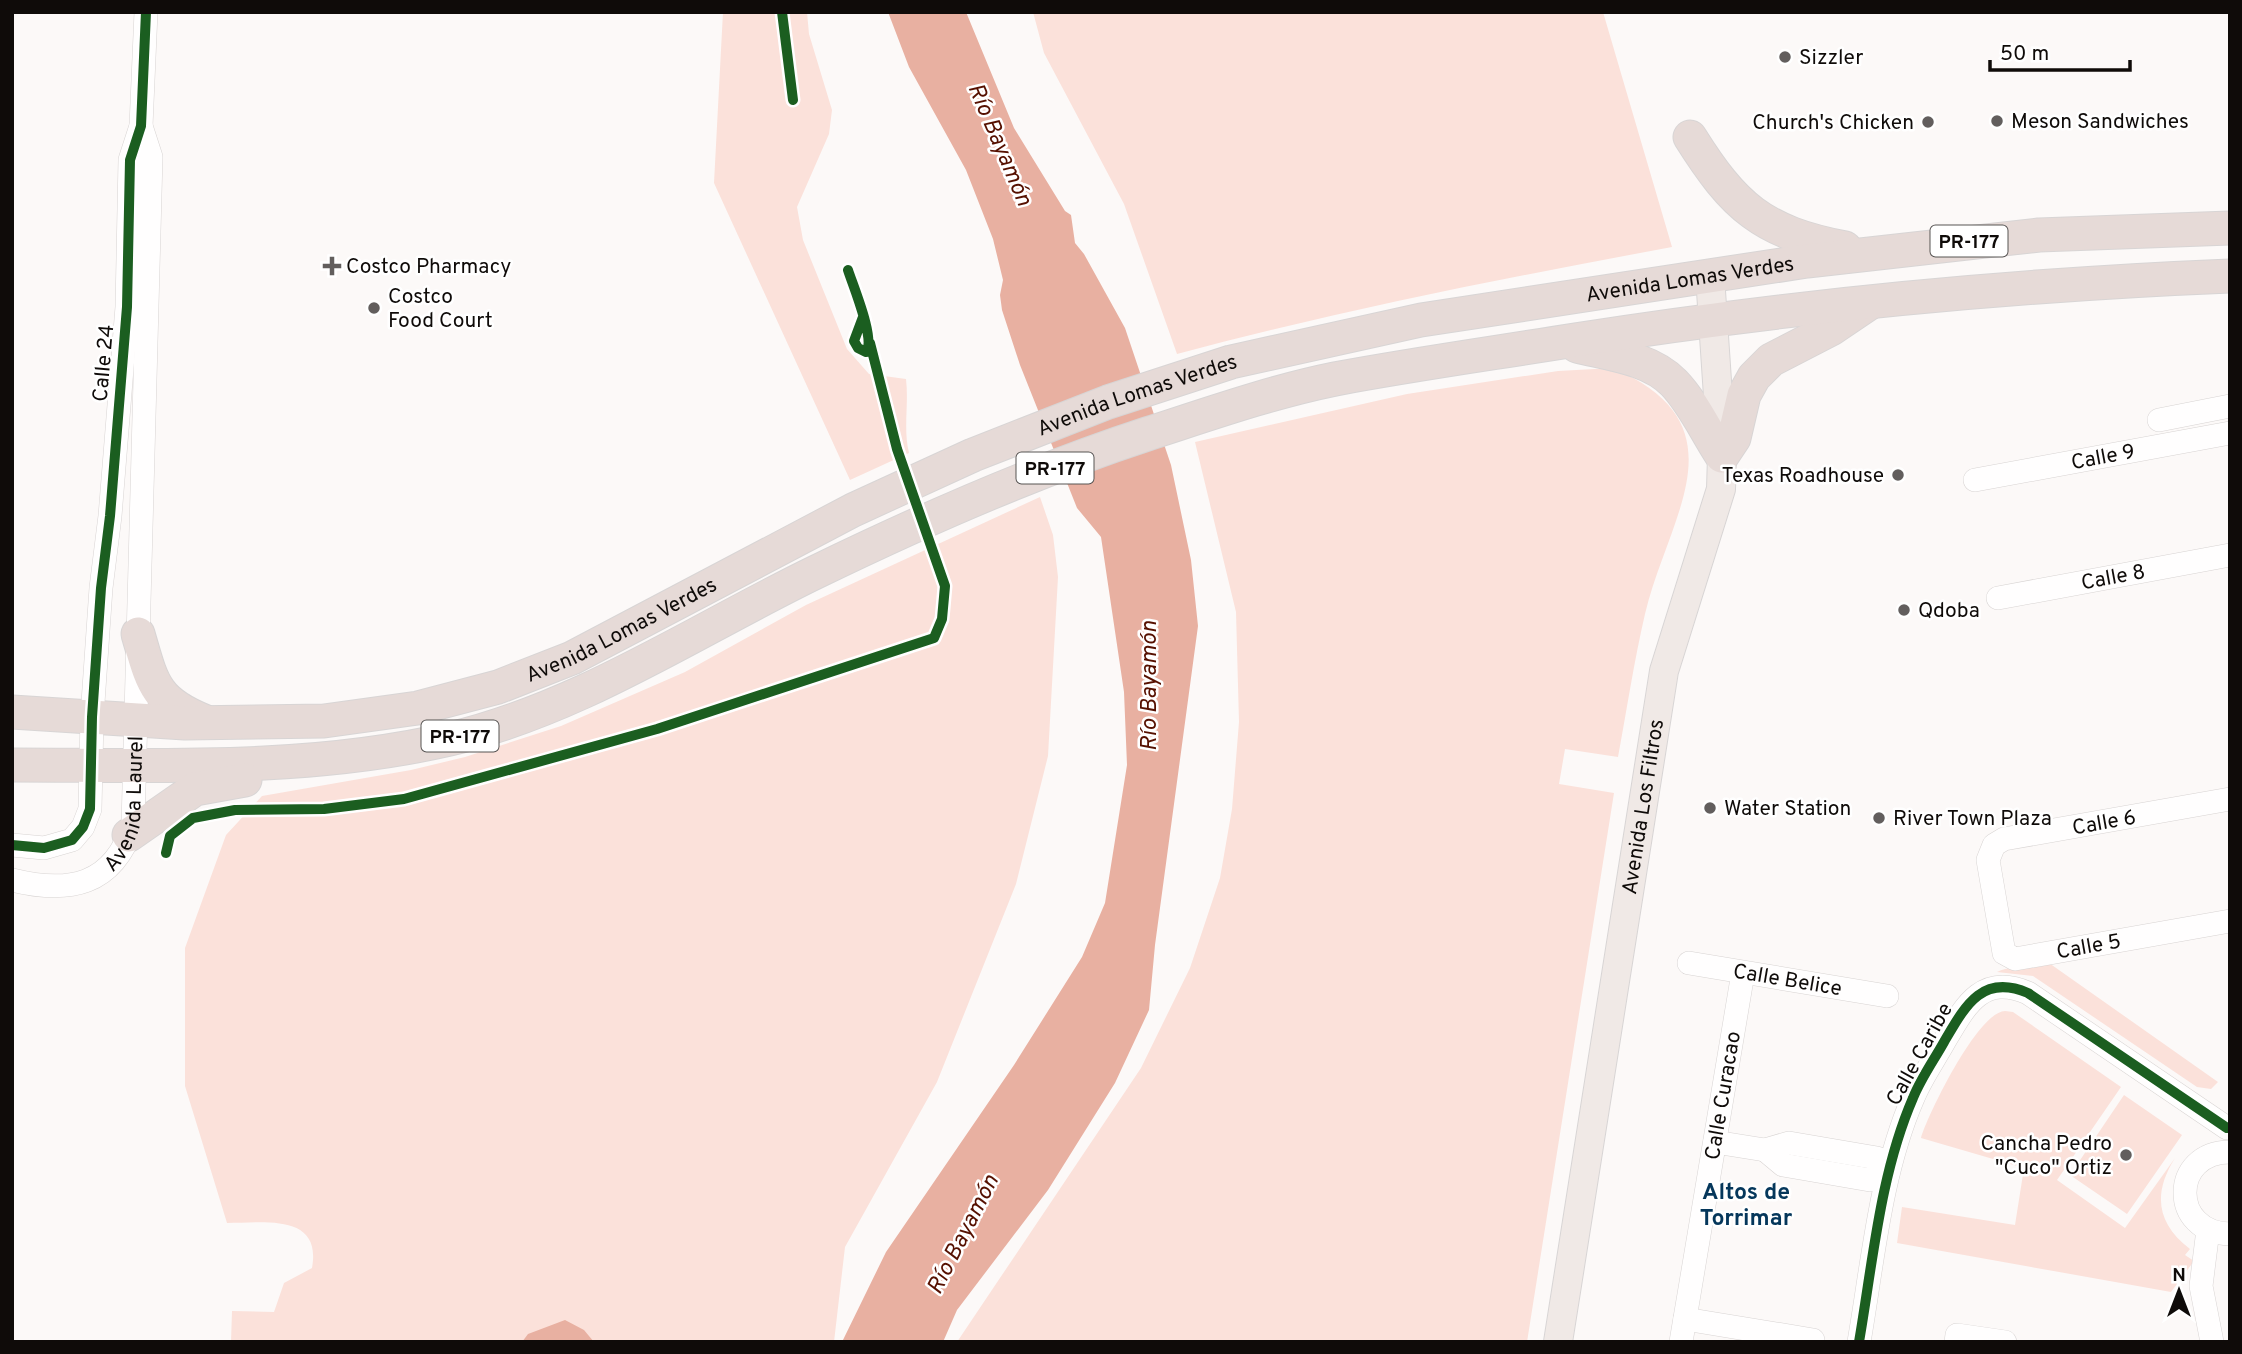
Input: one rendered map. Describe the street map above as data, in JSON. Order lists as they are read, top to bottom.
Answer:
{
  "streets": {
    "highway": ["PR-177", "Avenida Lomas Verdes"],
    "main road": ["Avenida Los Filtros"],
    "street": [
      "Calle 24",
      "Calle 9",
      "Calle 8",
      "Avenida Laurel",
      "Calle 6",
      "Calle 5",
      "Calle Belice",
      "Calle Caribe",
      "Calle Curacao"
    ]
  },
  "crossings": [
    ["Avenida Lomas Verdes", "Calle 24"],
    ["Avenida Lomas Verdes", "Avenida Laurel"],
    ["Avenida Lomas Verdes", "Avenida Los Filtros"],
    ["Calle 24", "Avenida Laurel"],
    ["Calle 6", "Calle 5"],
    ["Calle Belice", "Calle Curacao"]
  ],
  "districts": ["Altos de Torrimar"],
  "water": ["Río Bayamón"],
  "places": {
    "other": [
      "Sizzler",
      "Meson Sandwiches",
      "Church's Chicken",
      "Costco Food Court",
      "Texas Roadhouse",
      "Qdoba",
      "Water Station",
      "River Town Plaza",
      "Cancha Pedro \"Cuco\" Ortiz"
    ],
    "health": ["Costco Pharmacy"]
  },
  "scale_bar": "50 m",
  "north": "top"
}
